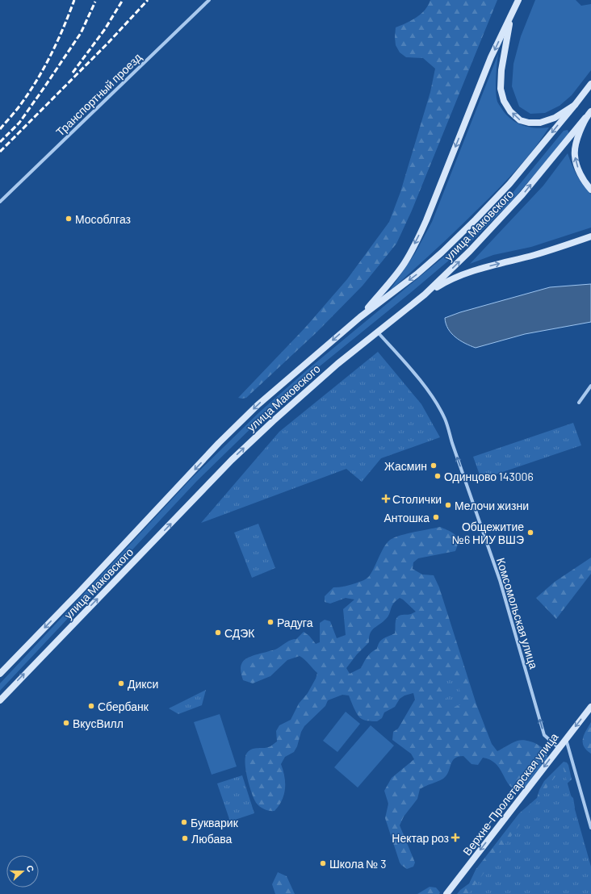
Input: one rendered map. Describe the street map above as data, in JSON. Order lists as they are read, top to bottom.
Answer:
{
  "streets": {
    "main road": ["улица Маковского", "Верхне-Пролетарская улица"],
    "street": ["Транспортный проезд", "Комсомольская улица"]
  },
  "crossings": [
    ["улица Маковского", "Комсомольская улица"],
    ["Комсомольская улица", "Верхне-Пролетарская улица"]
  ],
  "one_way": ["Комсомольская улица", "Верхне-Пролетарская улица"],
  "places": {
    "other": [
      "Мособлгаз",
      "Жасмин",
      "Одинцово 143006",
      "Мелочи жизни",
      "Антошка",
      "Общежитие №6 НИУ ВШЭ",
      "Радуга",
      "СДЭК",
      "Дикси",
      "Сбербанк",
      "ВкусВилл",
      "Букварик",
      "Любава",
      "Школа № 3"
    ],
    "health": ["Столички", "Нектар роз"]
  },
  "north": "right"
}
